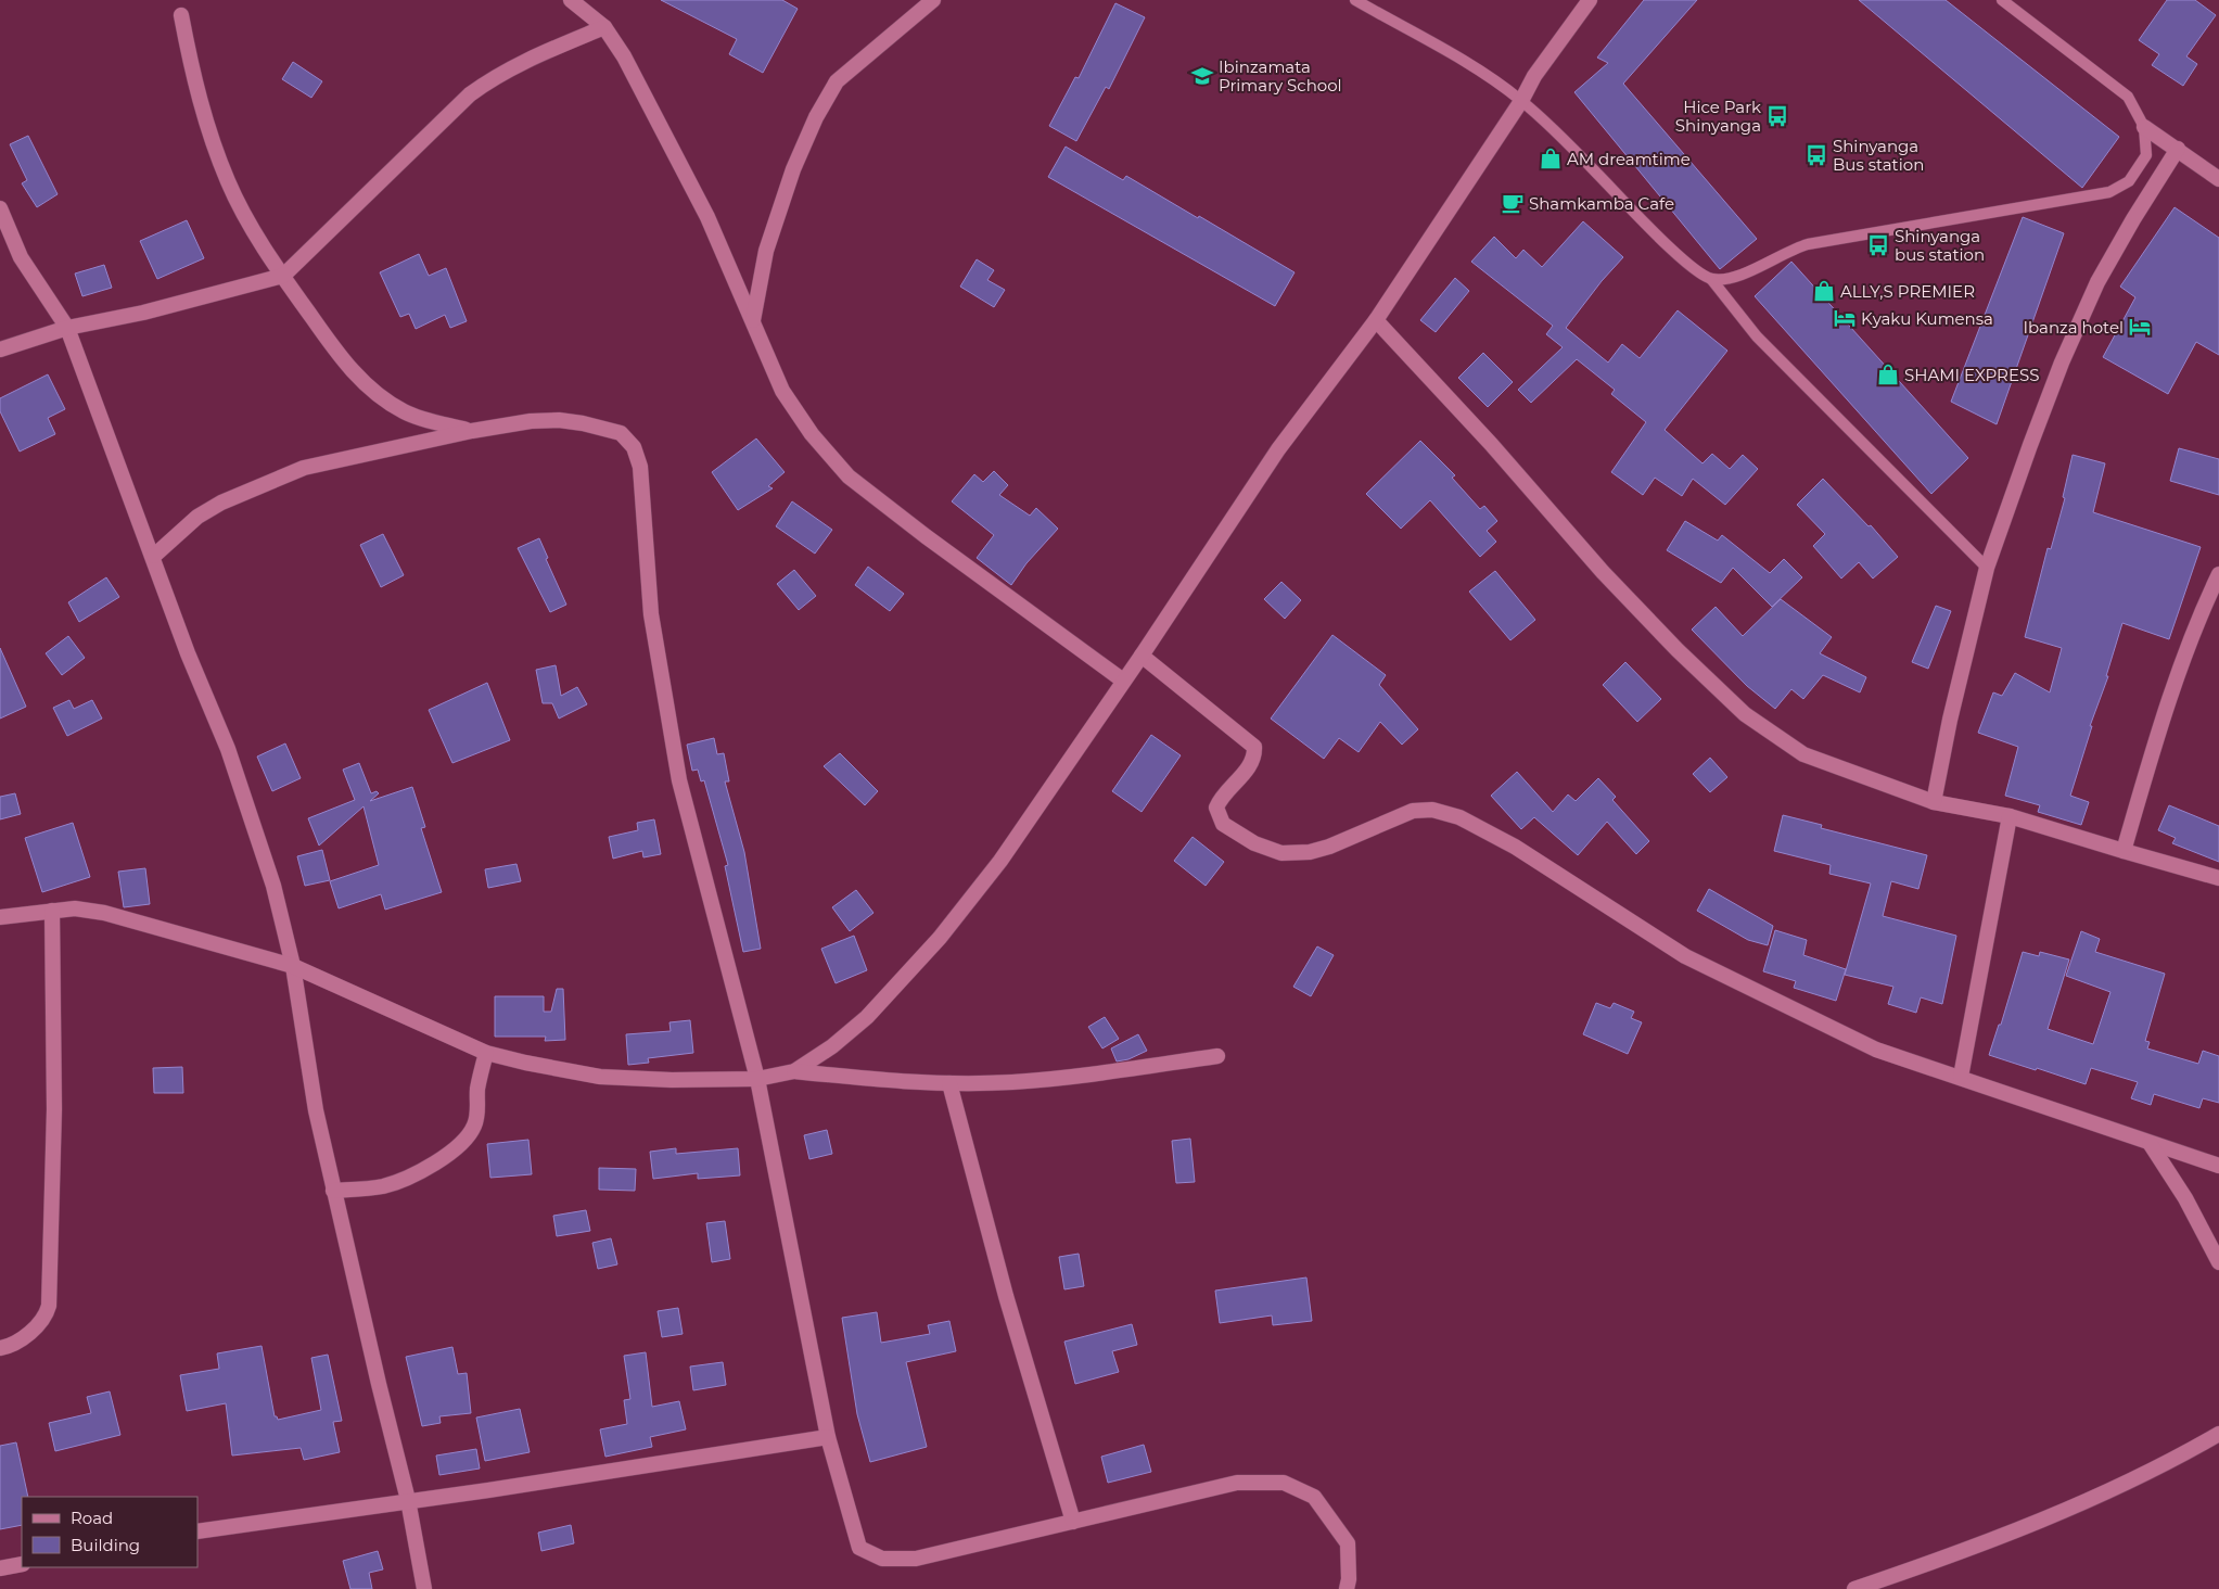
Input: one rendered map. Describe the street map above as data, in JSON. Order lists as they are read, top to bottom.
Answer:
{
  "places": {
    "school or university": ["Ibinzamata Primary School"],
    "bus stop": ["Hice Park Shinyanga", "Shinyanga Bus station", "Shinyanga bus station"],
    "shop": ["AM dreamtime", "ALLY,S PREMIER", "SHAMI EXPRESS"],
    "cafe": ["Shamkamba Cafe"],
    "hotel": ["Kyaku Kumensa", "Ibanza hotel"]
  },
  "legend": ["Road", "Building"]
}
